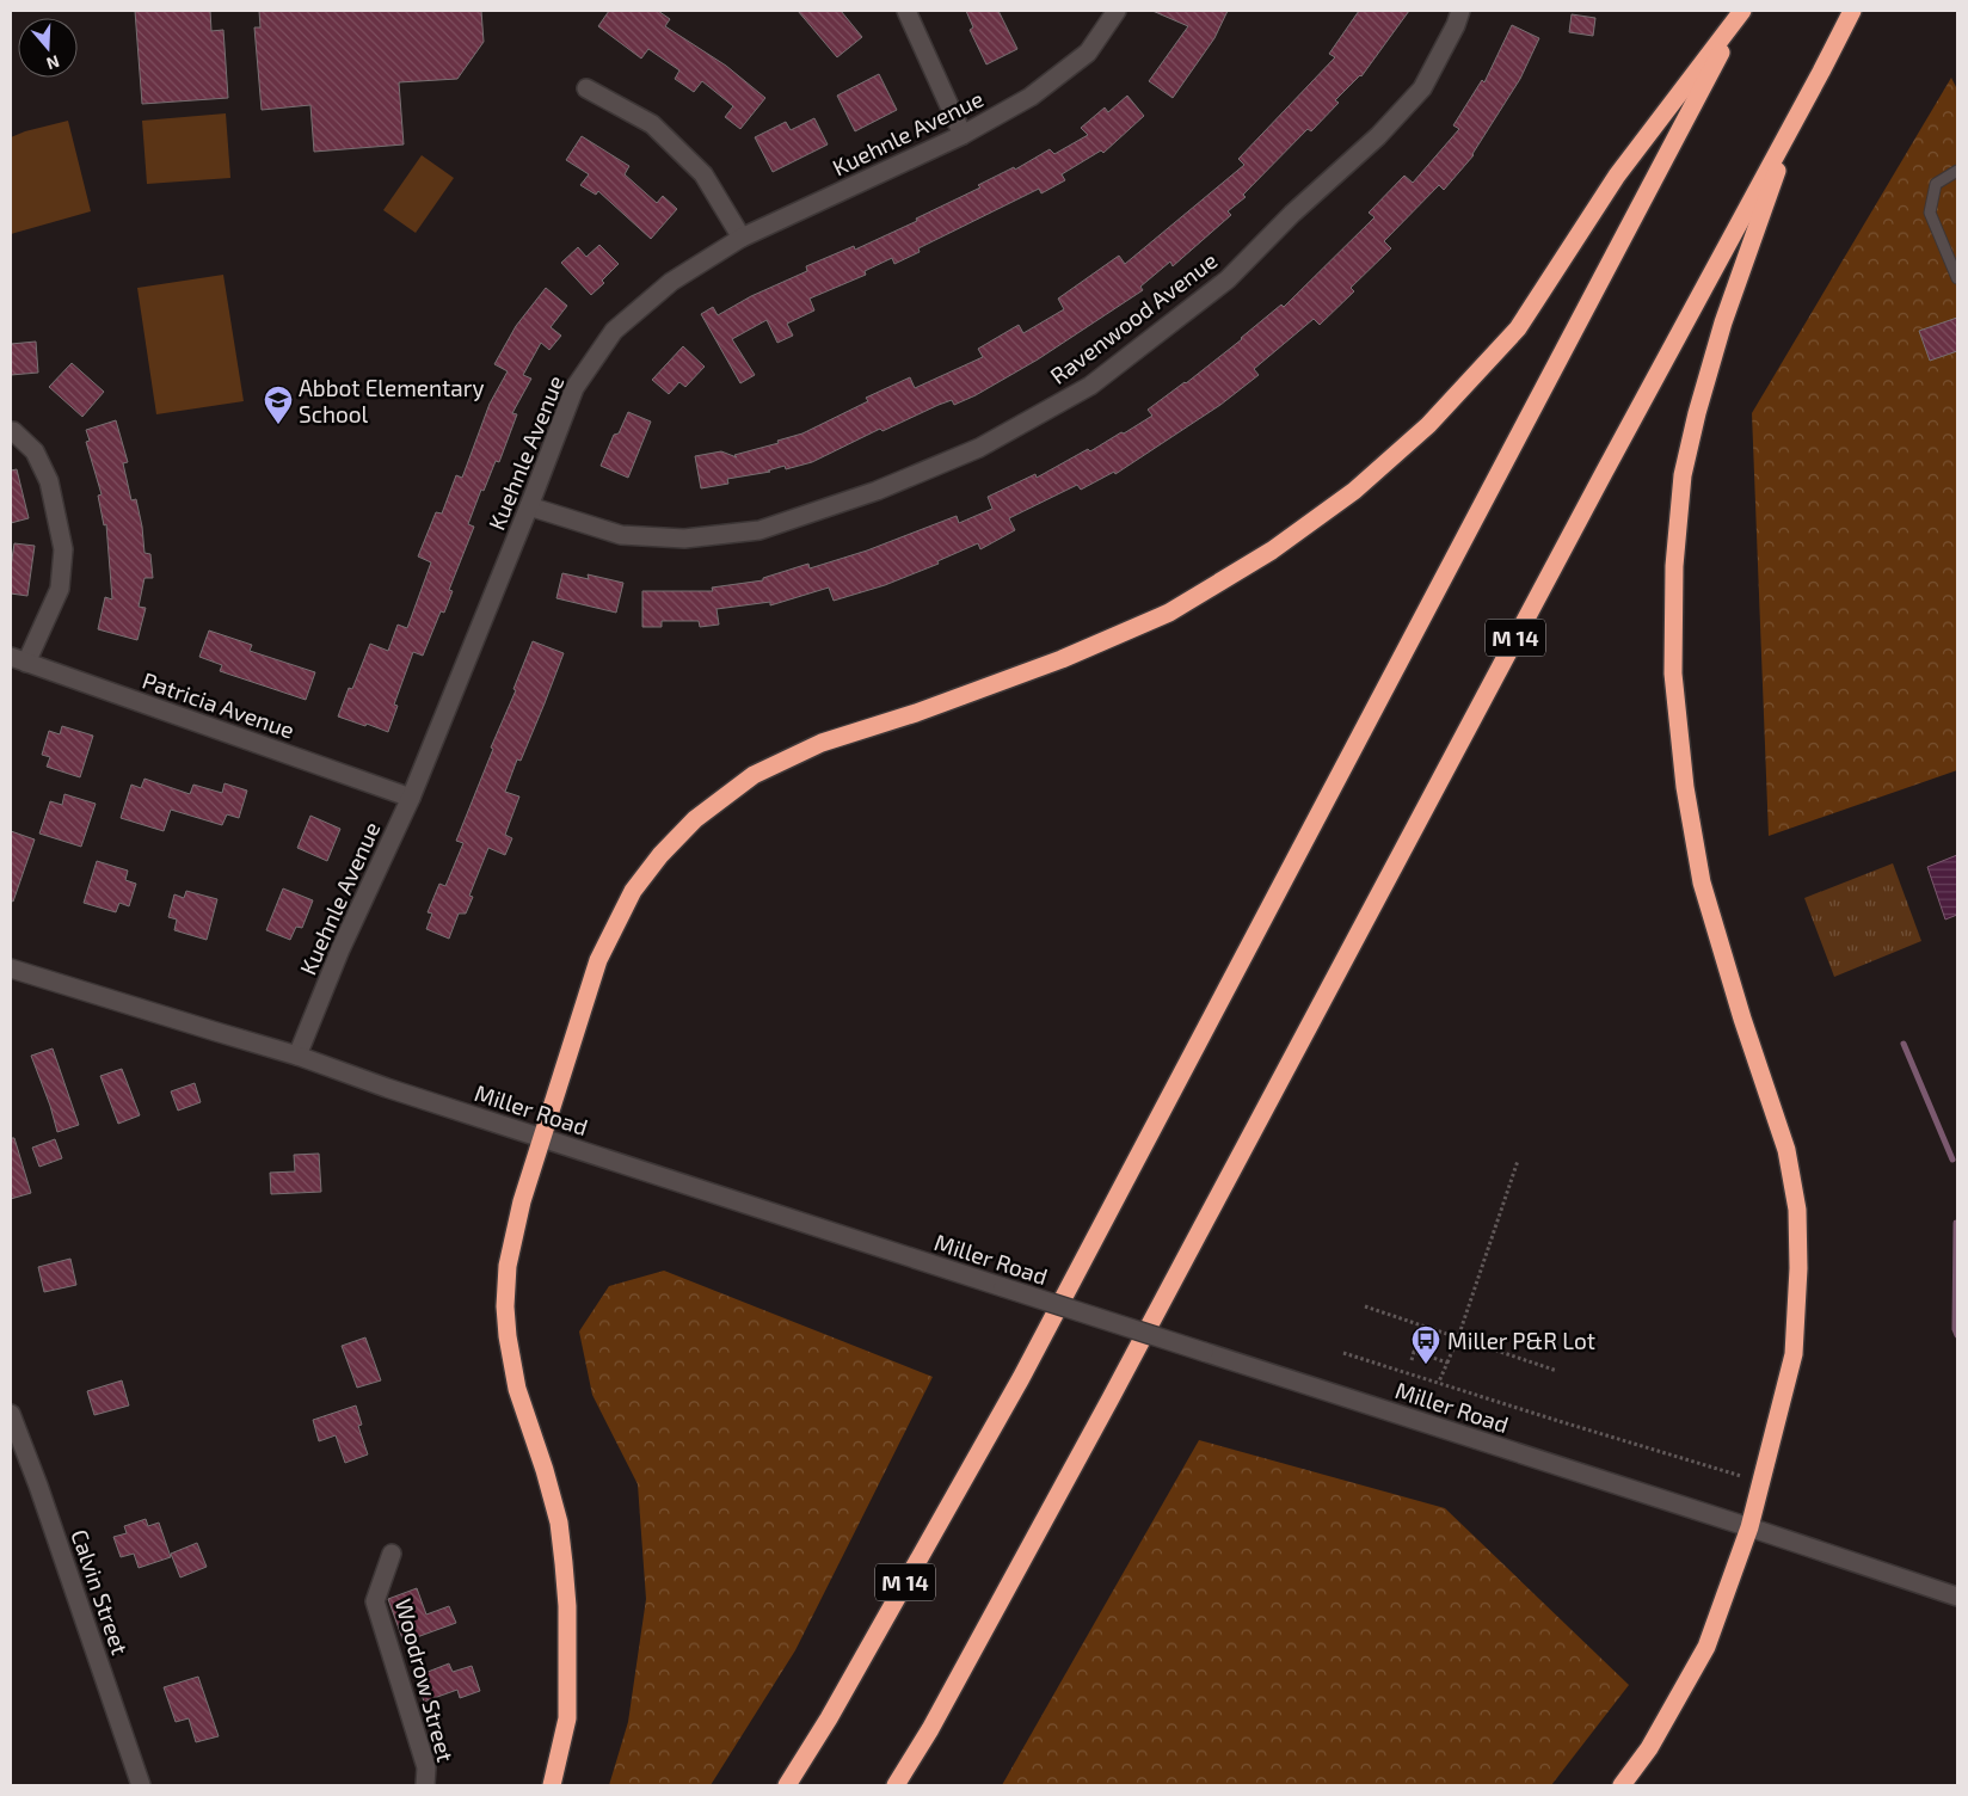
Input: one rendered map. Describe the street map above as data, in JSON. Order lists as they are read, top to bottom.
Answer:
{
  "streets": {
    "highway": ["M 14"],
    "street": [
      "Kuehnle Avenue",
      "Ravenwood Avenue",
      "Patricia Avenue",
      "Miller Road",
      "Calvin Street",
      "Woodrow Street"
    ]
  },
  "crossings": [
    ["Kuehnle Avenue", "Ravenwood Avenue"],
    ["Kuehnle Avenue", "Patricia Avenue"],
    ["Kuehnle Avenue", "Miller Road"]
  ],
  "places": {
    "school or university": ["Abbot Elementary School"],
    "bus stop": ["Miller P&R Lot"]
  },
  "north": "bottom"
}
